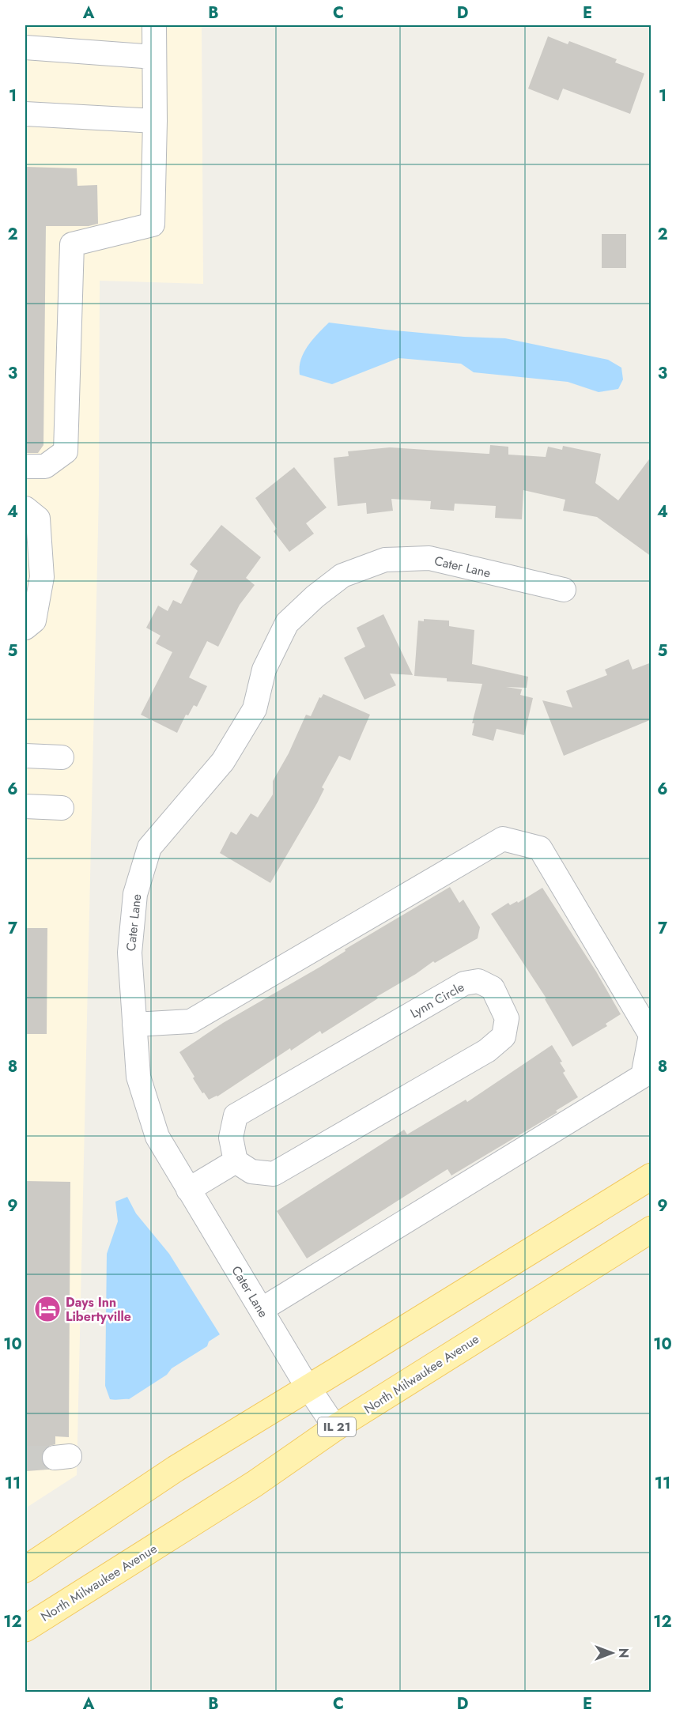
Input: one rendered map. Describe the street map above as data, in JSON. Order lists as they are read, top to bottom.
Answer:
{
  "streets": {
    "main road": ["North Milwaukee Avenue", "IL 21"],
    "street": ["Cater Lane", "Lynn Circle"]
  },
  "crossings": [
    ["Cater Lane", "North Milwaukee Avenue"]
  ],
  "places": {
    "hotel": ["Days Inn Libertyville"]
  },
  "north": "right",
  "grid": {
    "columns": [
      "A",
      "B",
      "C",
      "D",
      "E"
    ],
    "rows": [
      "1",
      "2",
      "3",
      "4",
      "5",
      "6",
      "7",
      "8",
      "9",
      "10",
      "11",
      "12"
    ]
  }
}
